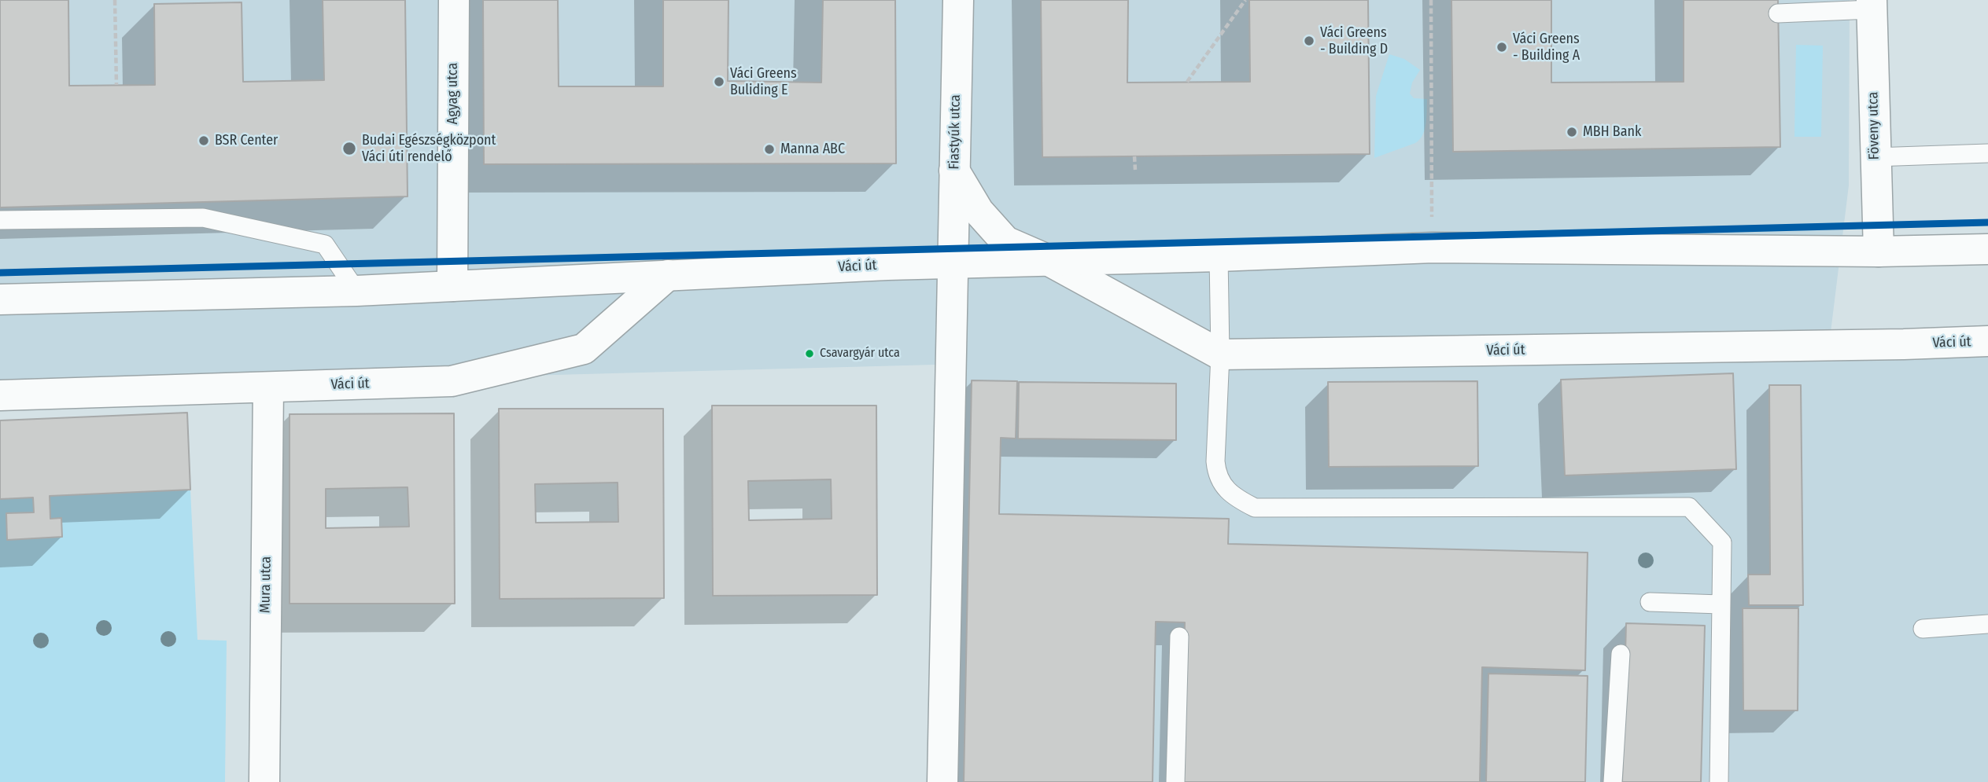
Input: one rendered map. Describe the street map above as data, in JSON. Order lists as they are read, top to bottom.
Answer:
{
  "streets": {
    "street": [
      "Agyag utca",
      "Föveny utca",
      "Fiastyúk utca",
      "Váci út",
      "Mura utca"
    ]
  },
  "crossings": [
    ["Agyag utca", "Váci út"],
    ["Föveny utca", "Váci út"],
    ["Fiastyúk utca", "Váci út"],
    ["Váci út", "Mura utca"]
  ],
  "places": [
    "Váci Greens - Building D",
    "Váci Greens - Building A",
    "Váci Greens Buliding E",
    "MBH Bank",
    "BSR Center",
    "Budai Egészségközpont Váci úti rendelő",
    "Manna ABC",
    "Csavargyár utca"
  ]
}
